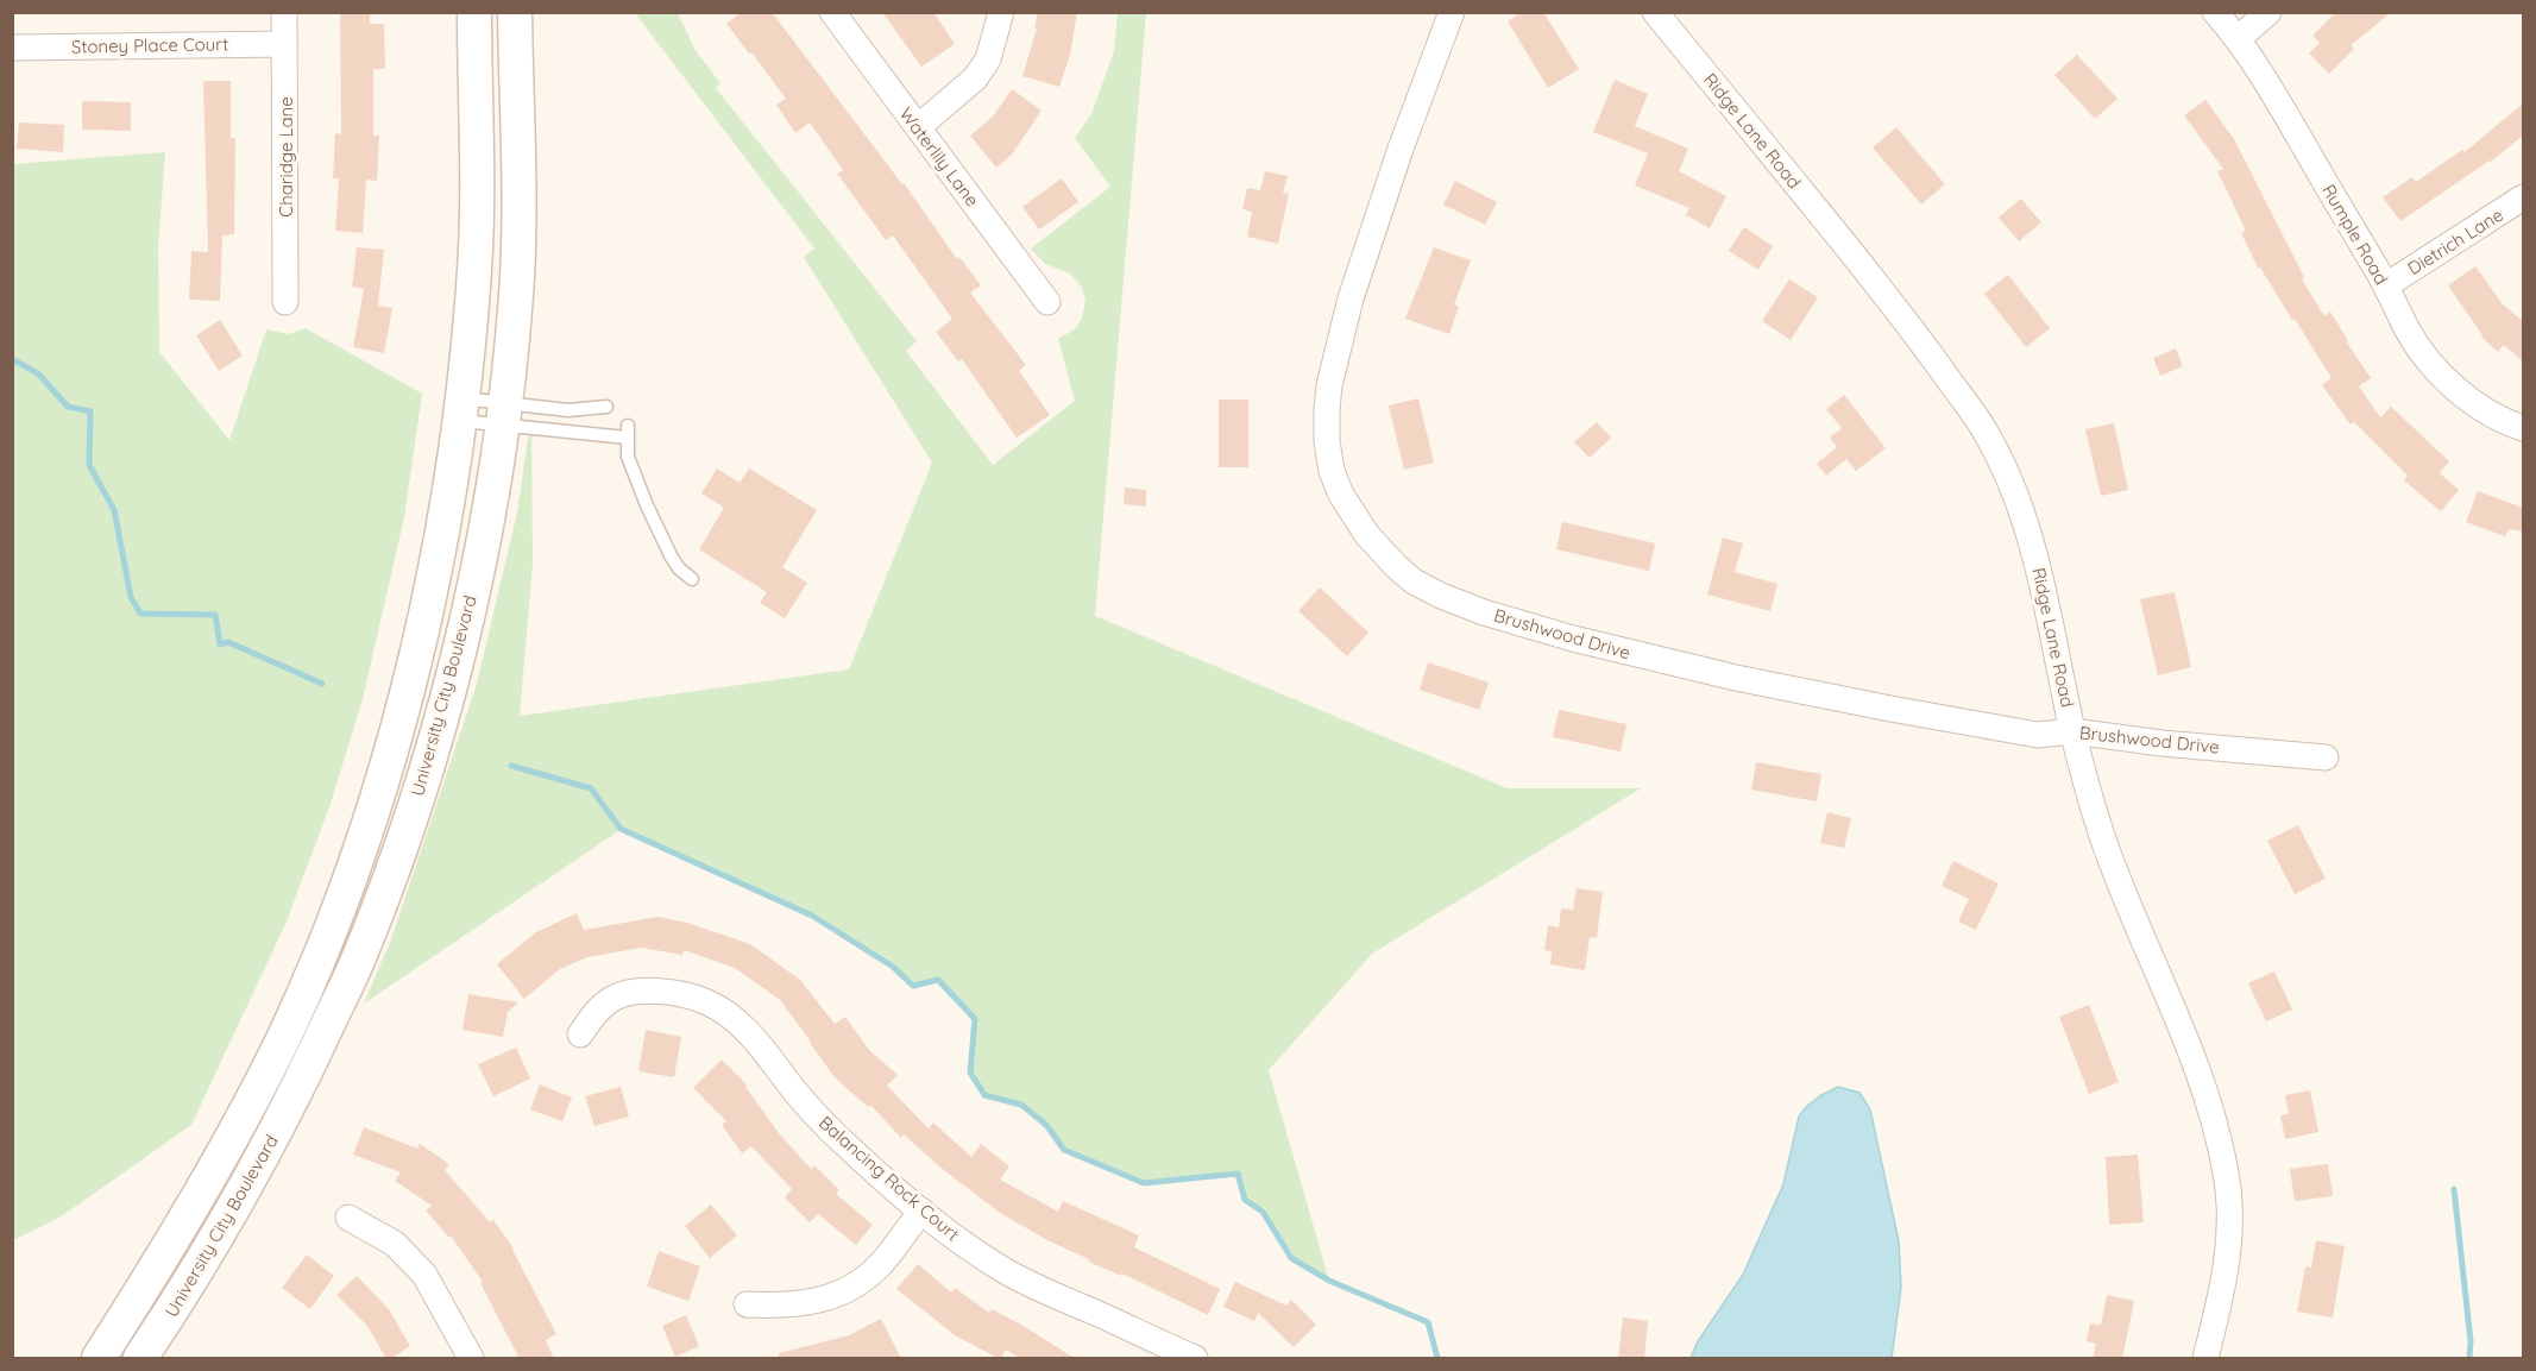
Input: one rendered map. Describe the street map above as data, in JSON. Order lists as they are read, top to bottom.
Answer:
{
  "streets": {
    "main road": ["University City Boulevard"],
    "street": [
      "Stoney Place Court",
      "Ridge Lane Road",
      "Charidge Lane",
      "Waterlily Lane",
      "Rumple Road",
      "Dietrich Lane",
      "Brushwood Drive",
      "Balancing Rock Court"
    ]
  },
  "crossings": [
    ["Stoney Place Court", "Charidge Lane"],
    ["Ridge Lane Road", "Brushwood Drive"],
    ["Rumple Road", "Dietrich Lane"]
  ]
}
